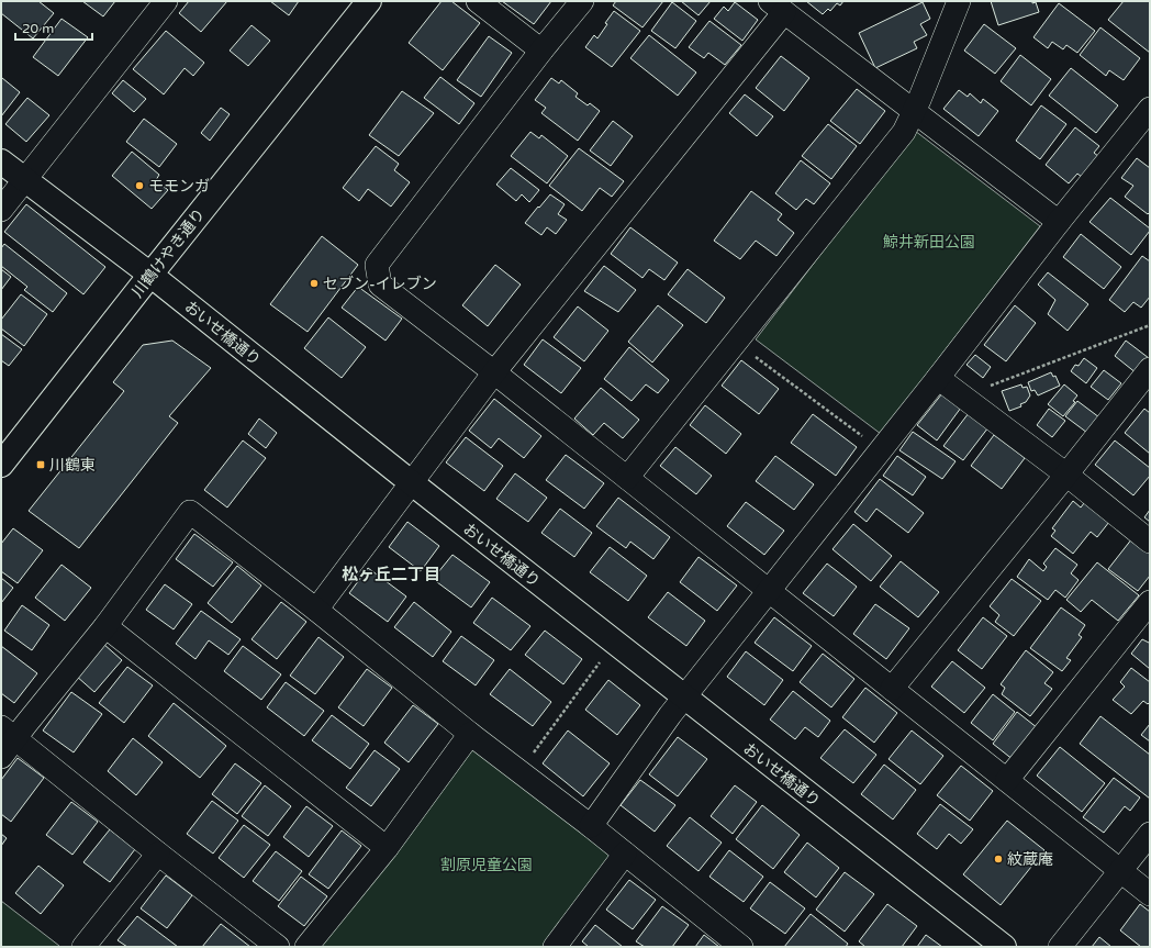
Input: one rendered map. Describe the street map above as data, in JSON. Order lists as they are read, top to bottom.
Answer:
{
  "streets": {
    "street": ["川鶴けやき通り", "おいせ橋通り"]
  },
  "crossings": [
    ["川鶴けやき通り", "おいせ橋通り"]
  ],
  "districts": ["松ヶ丘二丁目"],
  "parks": ["鯨井新田公園", "割原児童公園"],
  "places": {
    "other": ["モモンガ", "セブン-イレブン", "紋蔵庵"],
    "transit": ["川鶴東"]
  },
  "scale_bar": "20 m"
}
